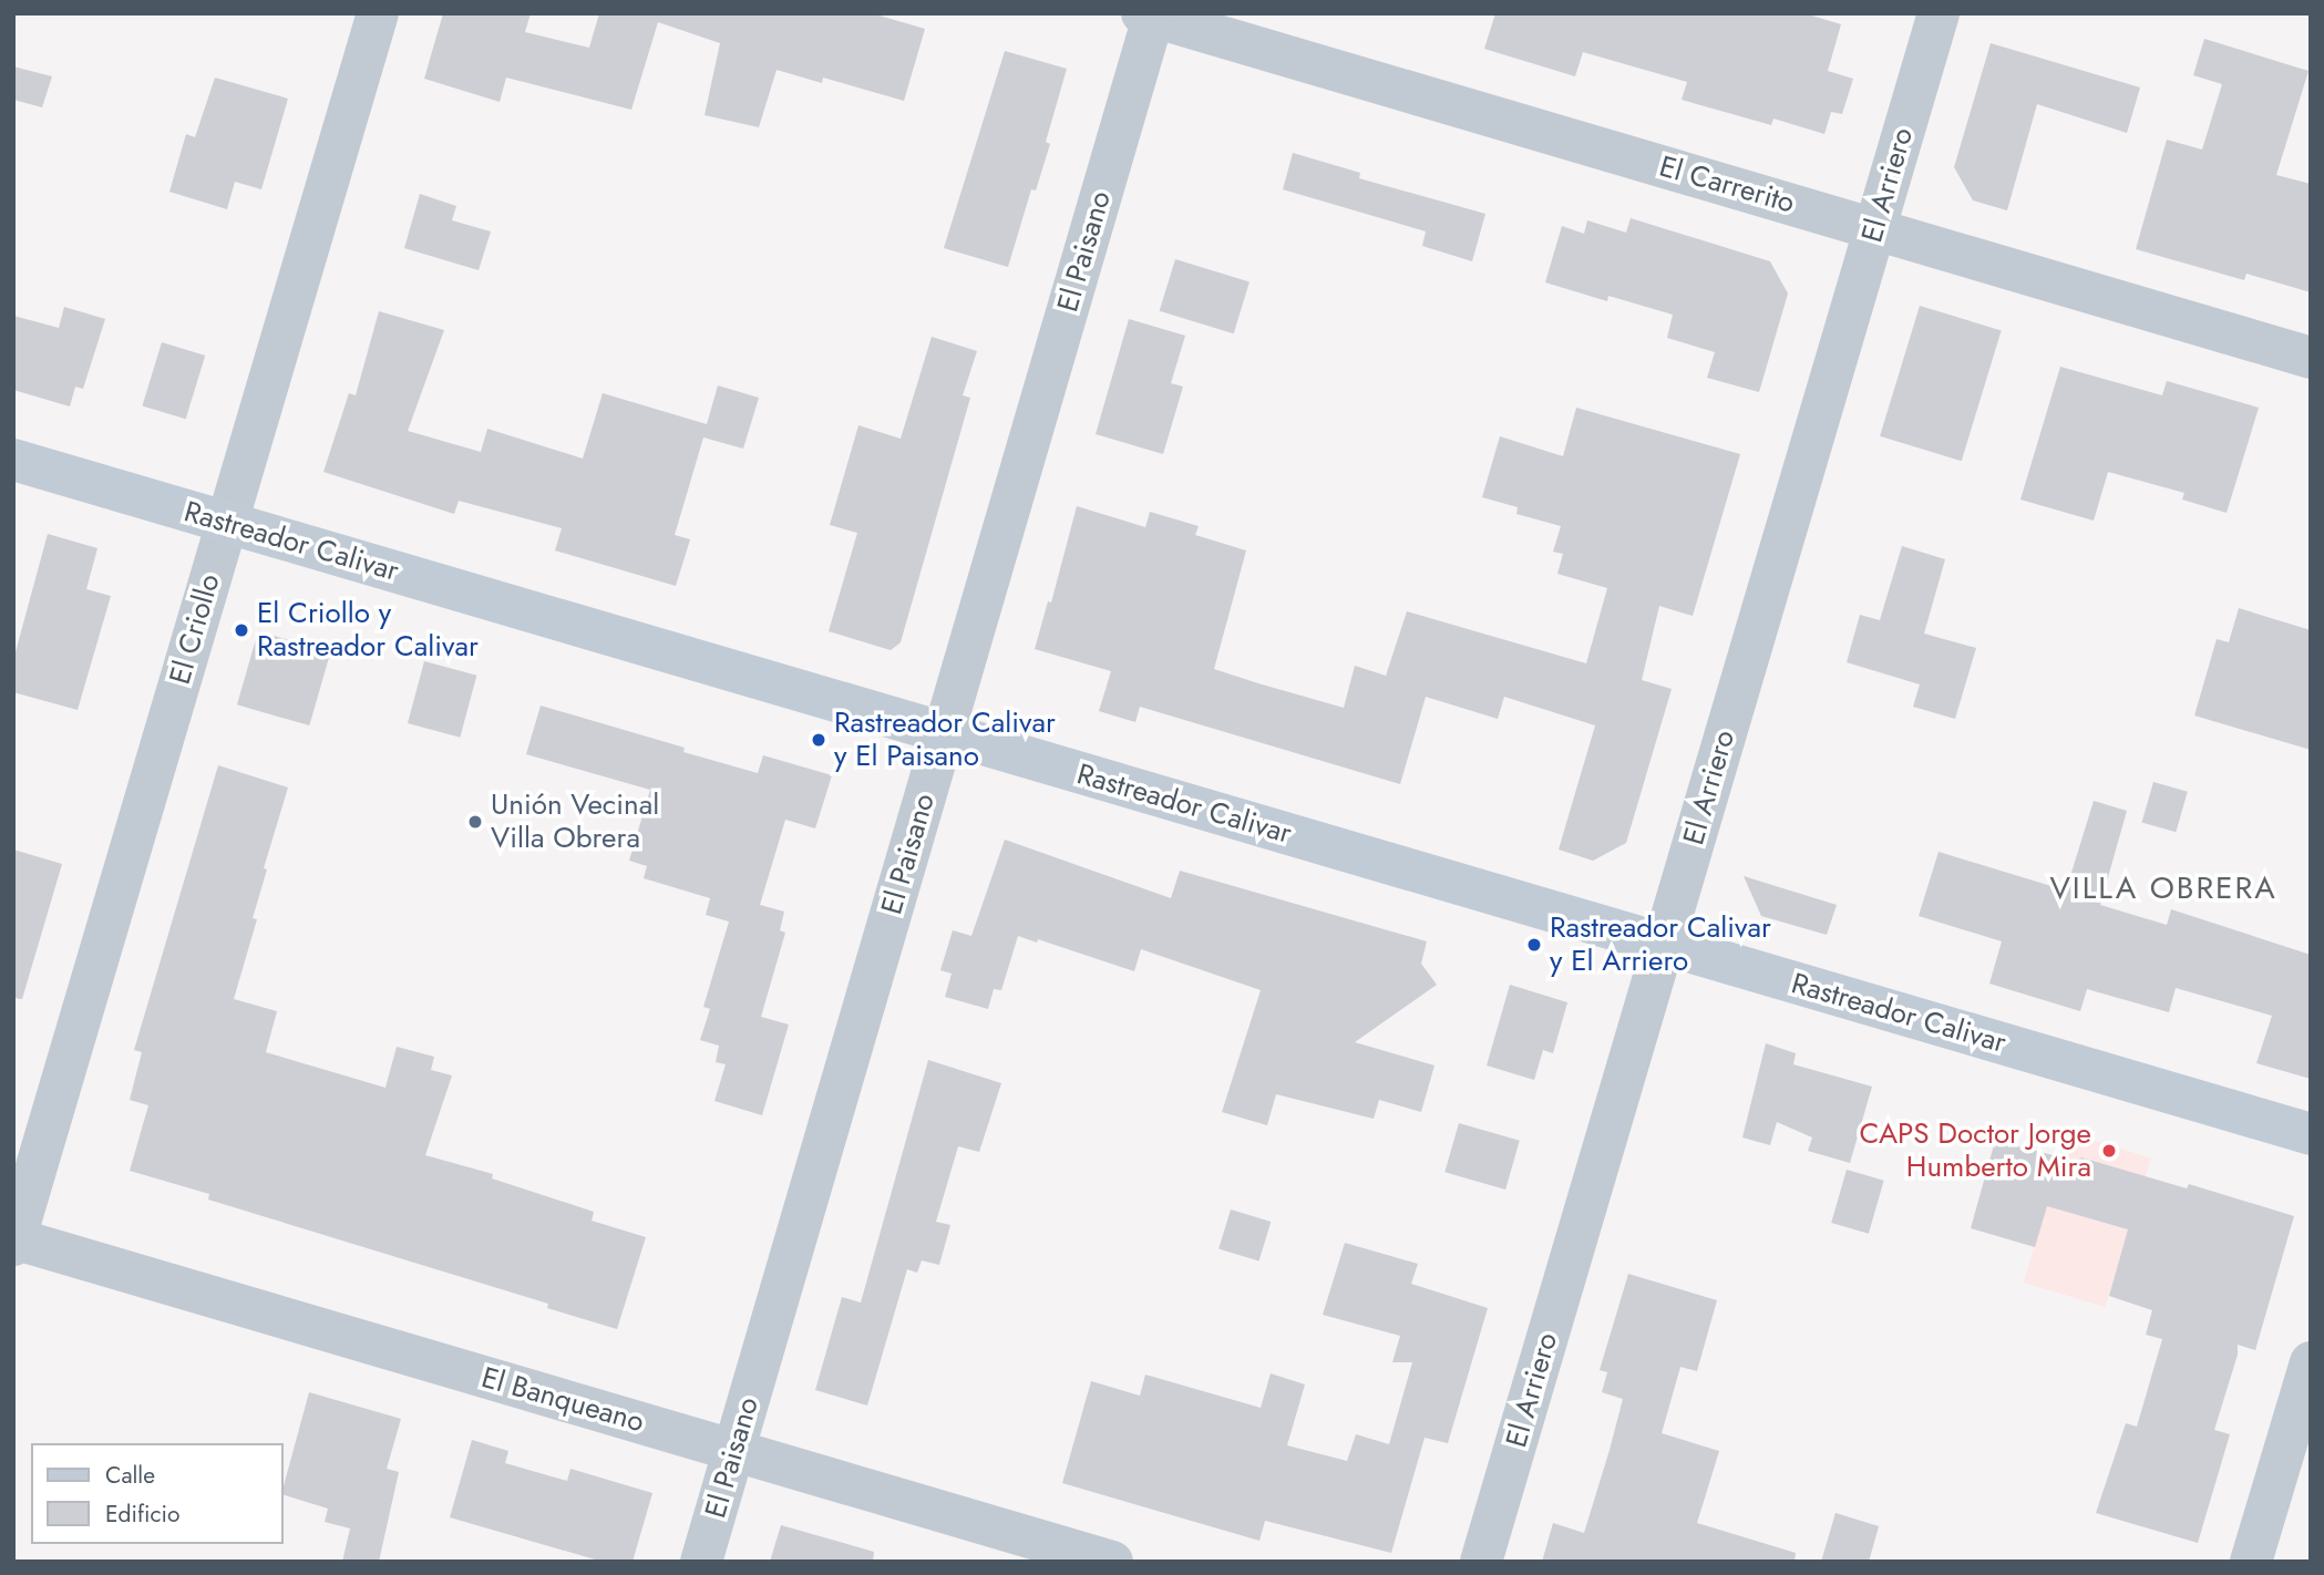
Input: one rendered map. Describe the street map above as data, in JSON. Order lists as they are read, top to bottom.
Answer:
{
  "streets": {
    "main road": ["Rastreador Calivar"],
    "street": [
      "El Carrerito",
      "El Arriero",
      "El Paisano",
      "El Criollo",
      "El Banqueano"
    ]
  },
  "crossings": [
    ["El Carrerito", "El Arriero"],
    ["El Carrerito", "El Paisano"],
    ["El Arriero", "Rastreador Calivar"],
    ["El Paisano", "Rastreador Calivar"],
    ["El Paisano", "El Banqueano"],
    ["Rastreador Calivar", "El Criollo"],
    ["El Criollo", "El Banqueano"]
  ],
  "districts": ["VILLA OBRERA"],
  "places": [
    "El Criollo y Rastreador Calivar",
    "Rastreador Calivar y El Paisano",
    "Unión Vecinal Villa Obrera",
    "Rastreador Calivar y El Arriero",
    "CAPS Doctor Jorge Humberto Mira"
  ],
  "legend": ["Calle", "Edificio"]
}
